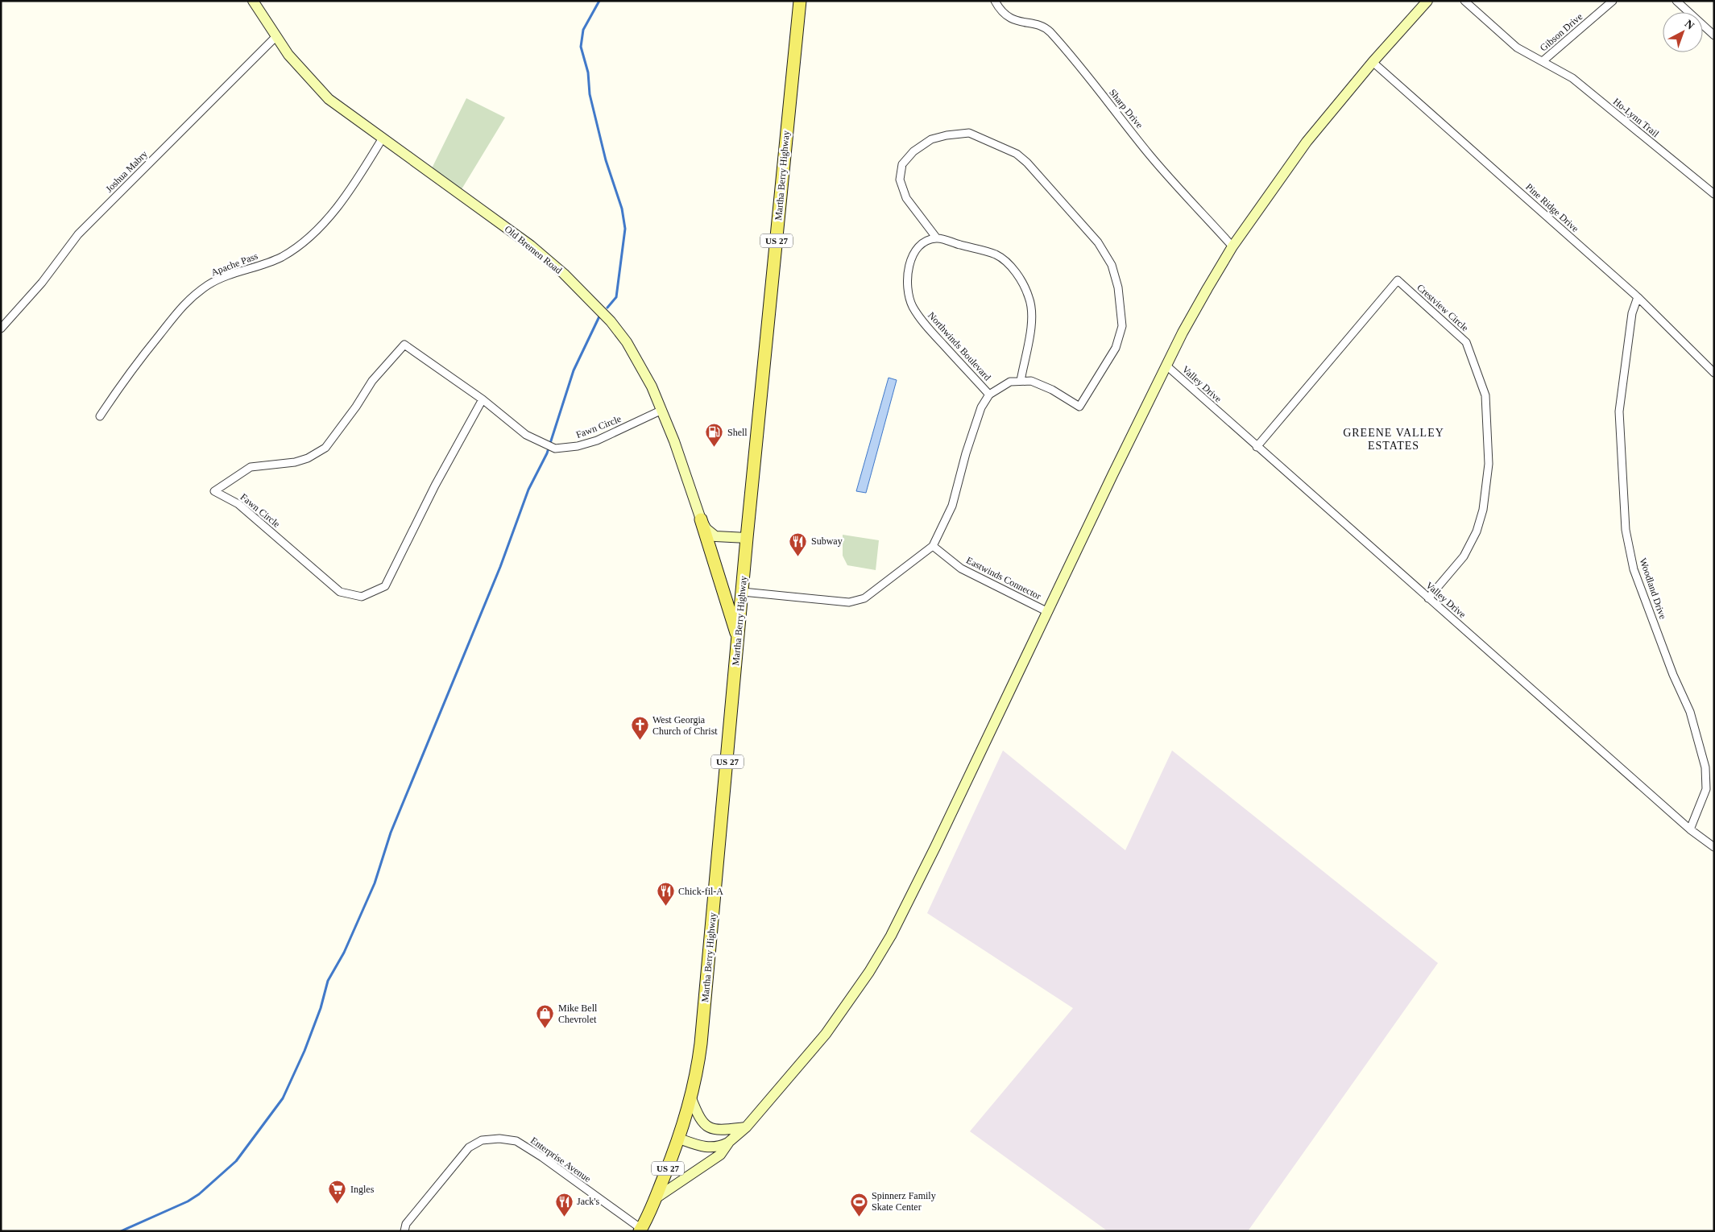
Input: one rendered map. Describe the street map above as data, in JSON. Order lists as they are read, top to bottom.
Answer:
{
  "streets": {
    "main road": ["Martha Berry Highway", "US 27", "Old Bremen Road"],
    "street": [
      "Gibson Drive",
      "Sharp Drive",
      "Ho-Lynn Trail",
      "Joshua Mabry",
      "Pine Ridge Drive",
      "Apache Pass",
      "Crestview Circle",
      "Northwinds Boulevard",
      "Valley Drive",
      "Fawn Circle",
      "Eastwinds Connector",
      "Woodland Drive",
      "Enterprise Avenue"
    ]
  },
  "crossings": [
    ["Gibson Drive", "Ho-Lynn Trail"],
    ["Joshua Mabry", "Old Bremen Road"],
    ["Martha Berry Highway", "Old Bremen Road"],
    ["Martha Berry Highway", "Northwinds Boulevard"],
    ["Martha Berry Highway", "Enterprise Avenue"],
    ["Pine Ridge Drive", "Woodland Drive"],
    ["Old Bremen Road", "Apache Pass"],
    ["Old Bremen Road", "Fawn Circle"],
    ["Crestview Circle", "Valley Drive"],
    ["Northwinds Boulevard", "Eastwinds Connector"],
    ["Valley Drive", "Woodland Drive"]
  ],
  "districts": ["GREENE VALLEY ESTATES"],
  "places": {
    "fuel station": ["Shell"],
    "restaurant": ["Subway", "Chick-fil-A", "Jack's"],
    "church": ["West Georgia Church of Christ"],
    "shop": ["Mike Bell Chevrolet"],
    "supermarket": ["Ingles"],
    "sports": ["Spinnerz Family Skate Center"]
  },
  "north": "top right"
}
